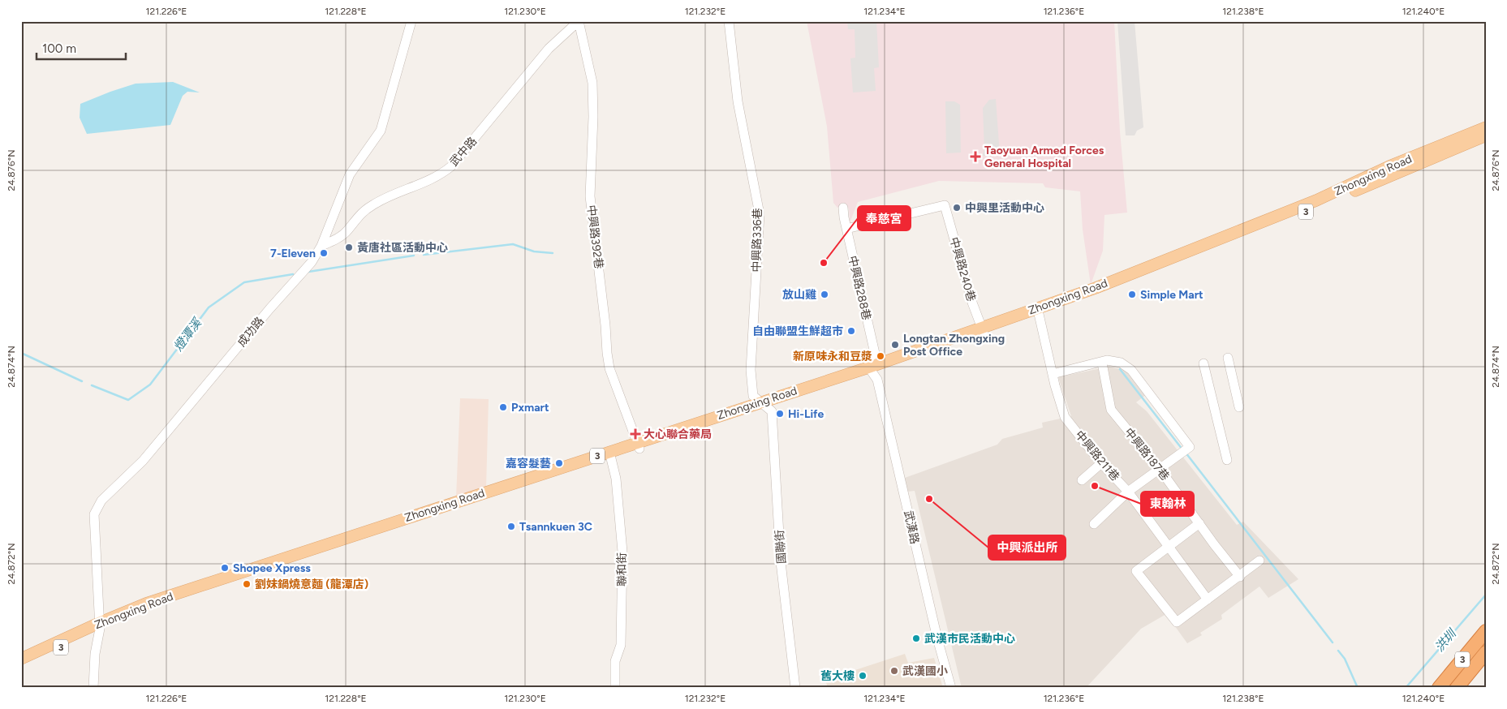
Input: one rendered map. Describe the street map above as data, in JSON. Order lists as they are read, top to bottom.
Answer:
{
  "streets": {
    "highway": ["3"],
    "main road": ["Zhongxing Road"],
    "street": [
      "武中路",
      "中興路392巷",
      "中興路336巷",
      "中興路240巷",
      "中興路288巷",
      "成功路",
      "中興路187巷",
      "中興路211巷",
      "武漢路",
      "國聯街",
      "聯和街"
    ]
  },
  "crossings": [
    ["武中路", "中興路392巷"],
    ["武中路", "成功路"],
    ["Zhongxing Road", "中興路392巷"],
    ["Zhongxing Road", "中興路336巷"],
    ["Zhongxing Road", "中興路240巷"],
    ["Zhongxing Road", "中興路288巷"],
    ["Zhongxing Road", "成功路"],
    ["Zhongxing Road", "中興路211巷"],
    ["Zhongxing Road", "武漢路"],
    ["Zhongxing Road", "國聯街"],
    ["Zhongxing Road", "聯和街"],
    ["中興路336巷", "國聯街"],
    ["中興路240巷", "中興路288巷"],
    ["中興路288巷", "武漢路"]
  ],
  "water": ["燈潭溪", "洪圳"],
  "places": {
    "health": ["Taoyuan Armed Forces General Hospital", "大心聯合藥局"],
    "other": [
      "中興里活動中心",
      "黃唐社區活動中心",
      "7-Eleven",
      "奉慈宮",
      "放山雞",
      "Simple Mart",
      "自由聯盟生鮮超市",
      "Longtan Zhongxing Post Office",
      "新原味永和豆漿",
      "Pxmart",
      "Hi-Life",
      "嘉容髮藝",
      "東翰林",
      "中興派出所",
      "Tsannkuen 3C",
      "Shopee Xpress",
      "劉妹鍋燒意麵 (龍潭店)",
      "武漢市民活動中心",
      "武漢國小",
      "舊大樓"
    ]
  },
  "scale_bar": "100 m",
  "coordinates": [
    "121.226°E",
    "121.228°E",
    "121.230°E",
    "121.232°E",
    "121.234°E",
    "121.236°E",
    "121.238°E",
    "121.240°E",
    "24.876°N",
    "24.874°N",
    "24.872°N"
  ]
}
